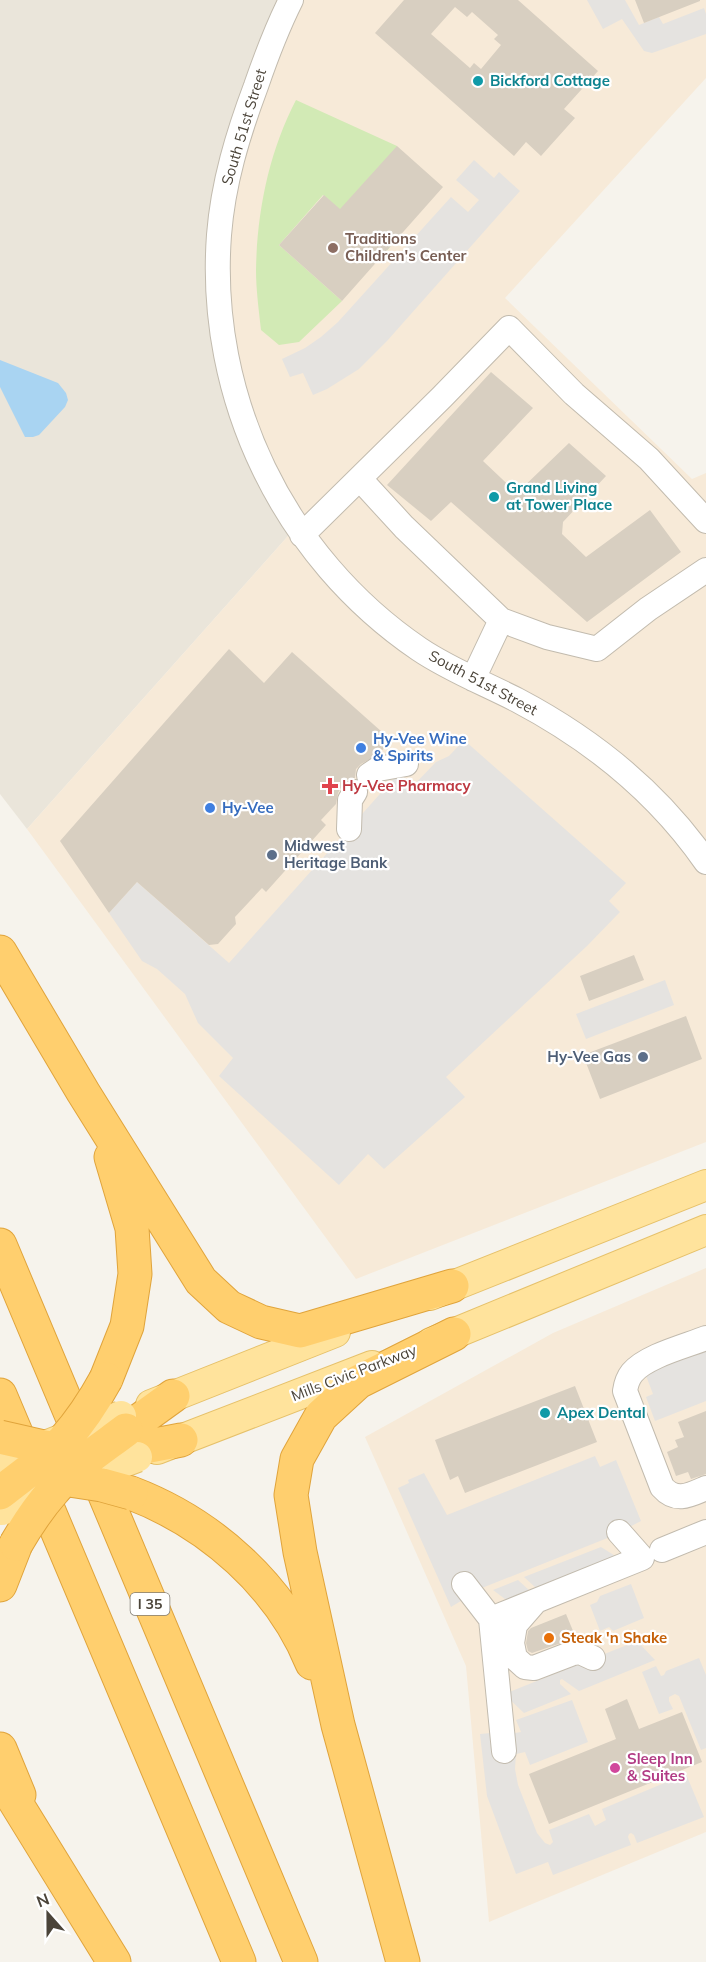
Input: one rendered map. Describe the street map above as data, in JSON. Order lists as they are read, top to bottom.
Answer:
{
  "streets": {
    "highway": ["I 35"],
    "main road": ["Mills Civic Parkway"],
    "street": ["South 51st Street"]
  },
  "places": {
    "other": [
      "Bickford Cottage",
      "Traditions Children's Center",
      "Grand Living at Tower Place",
      "Hy-Vee Wine & Spirits",
      "Hy-Vee",
      "Midwest Heritage Bank",
      "Hy-Vee Gas",
      "Apex Dental",
      "Steak 'n Shake",
      "Sleep Inn & Suites"
    ],
    "health": ["Hy-Vee Pharmacy"]
  },
  "north": "top"
}
